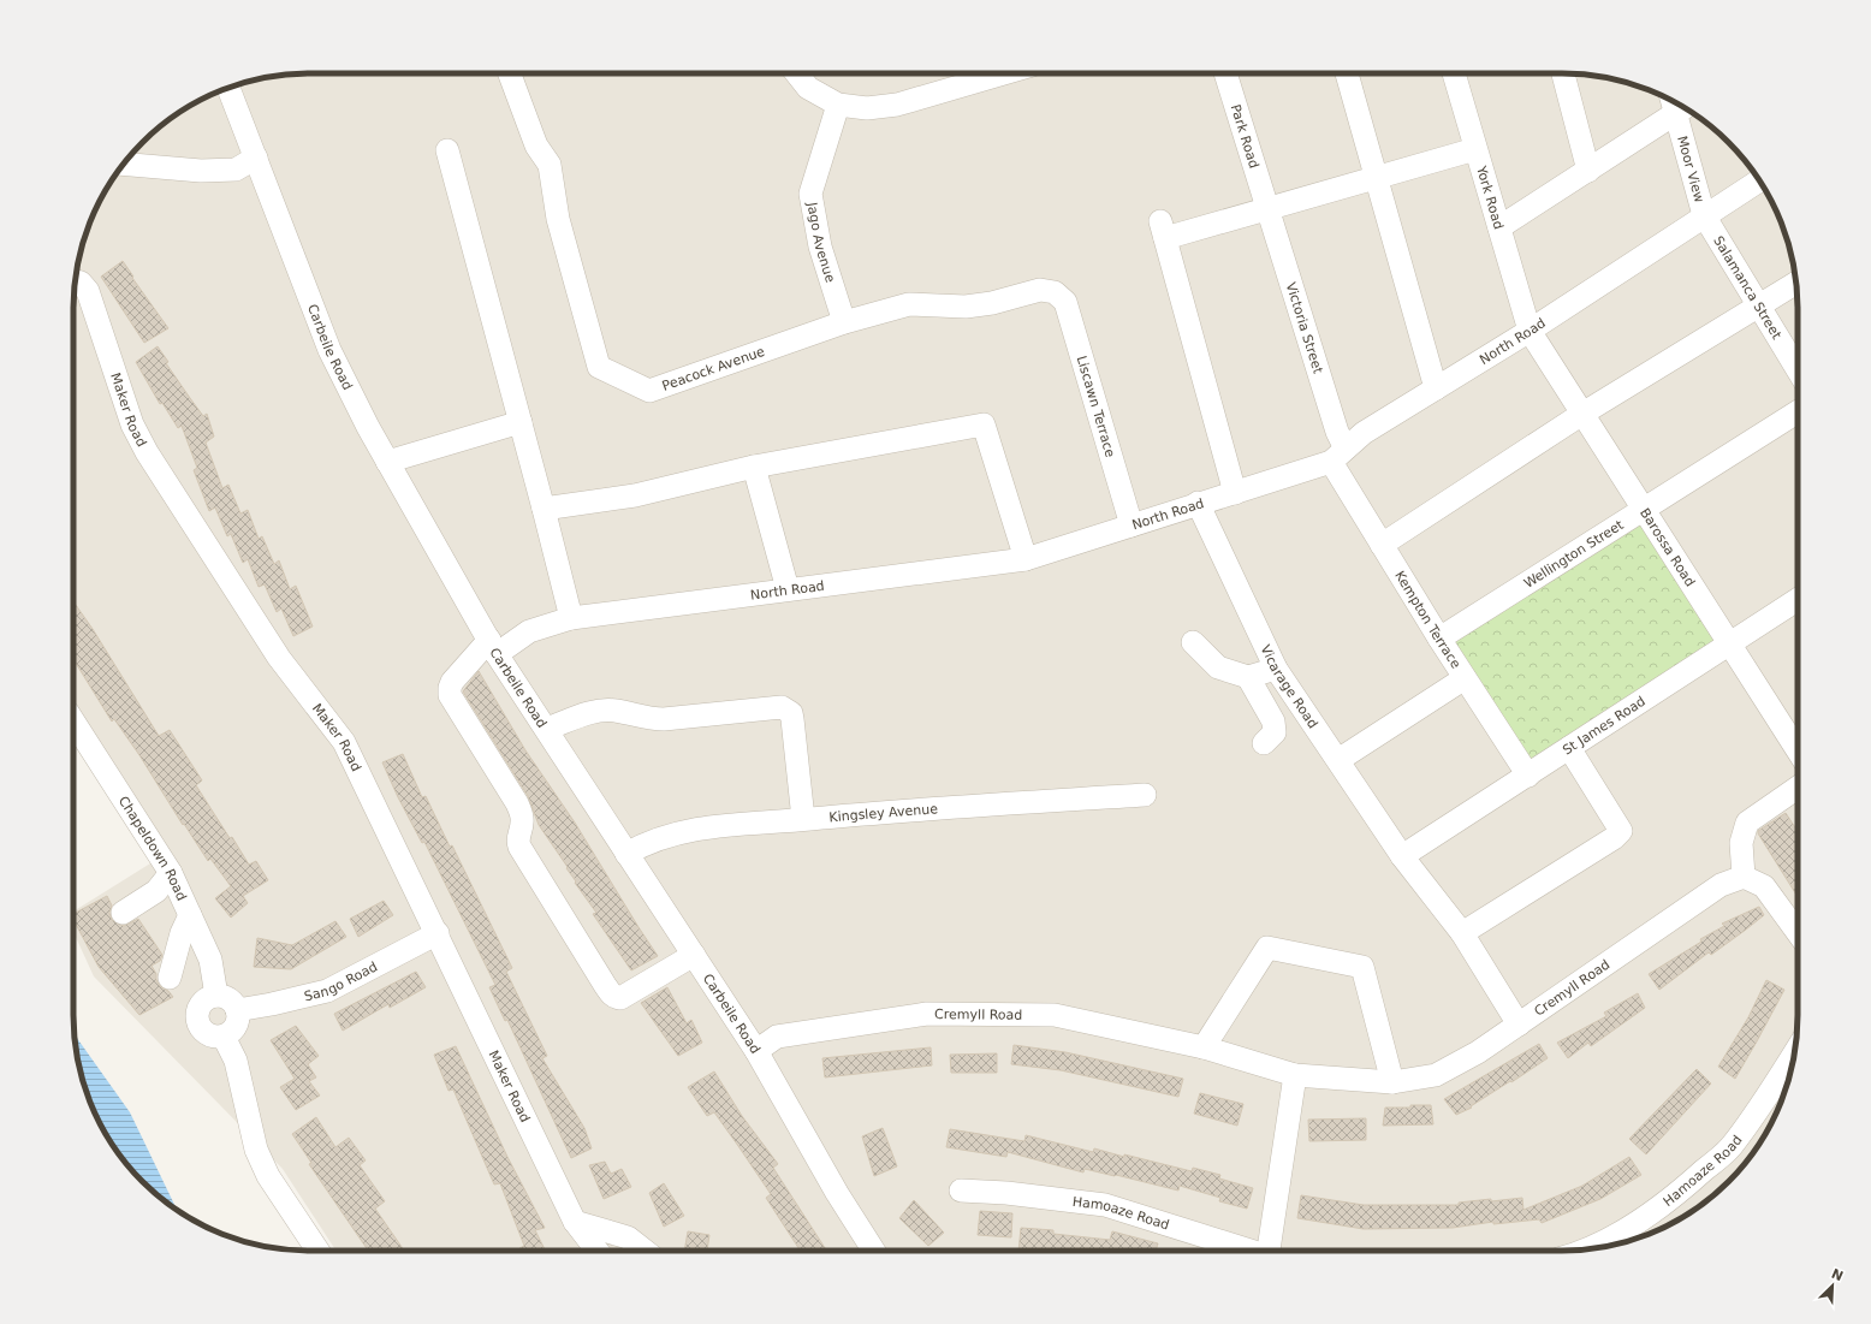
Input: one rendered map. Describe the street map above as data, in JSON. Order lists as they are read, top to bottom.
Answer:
{
  "streets": {
    "street": [
      "Park Road",
      "Moor View",
      "York Road",
      "Jago Avenue",
      "Salamanca Street",
      "Victoria Street",
      "North Road",
      "Carbeile Road",
      "Peacock Avenue",
      "Liscawn Terrace",
      "Maker Road",
      "Barossa Road",
      "Wellington Street",
      "Kempton Terrace",
      "Vicarage Road",
      "St James Road",
      "Kingsley Avenue",
      "Chapeldown Road",
      "Sango Road",
      "Cremyll Road",
      "Hamoaze Road"
    ]
  },
  "crossings": [
    ["Park Road", "Victoria Street"],
    ["Moor View", "Salamanca Street"],
    ["Moor View", "North Road"],
    ["York Road", "North Road"],
    ["York Road", "Barossa Road"],
    ["Jago Avenue", "Peacock Avenue"],
    ["Salamanca Street", "North Road"],
    ["Victoria Street", "North Road"],
    ["Victoria Street", "Kempton Terrace"],
    ["North Road", "Carbeile Road"],
    ["North Road", "Liscawn Terrace"],
    ["North Road", "Barossa Road"],
    ["North Road", "Kempton Terrace"],
    ["North Road", "Vicarage Road"],
    ["Carbeile Road", "Kingsley Avenue"],
    ["Carbeile Road", "Cremyll Road"],
    ["Peacock Avenue", "Liscawn Terrace"],
    ["Maker Road", "Sango Road"],
    ["Barossa Road", "Wellington Street"],
    ["Barossa Road", "St James Road"],
    ["Wellington Street", "Kempton Terrace"],
    ["Kempton Terrace", "St James Road"],
    ["Vicarage Road", "St James Road"],
    ["Vicarage Road", "Cremyll Road"],
    ["Chapeldown Road", "Sango Road"]
  ],
  "north": "top right"
}
